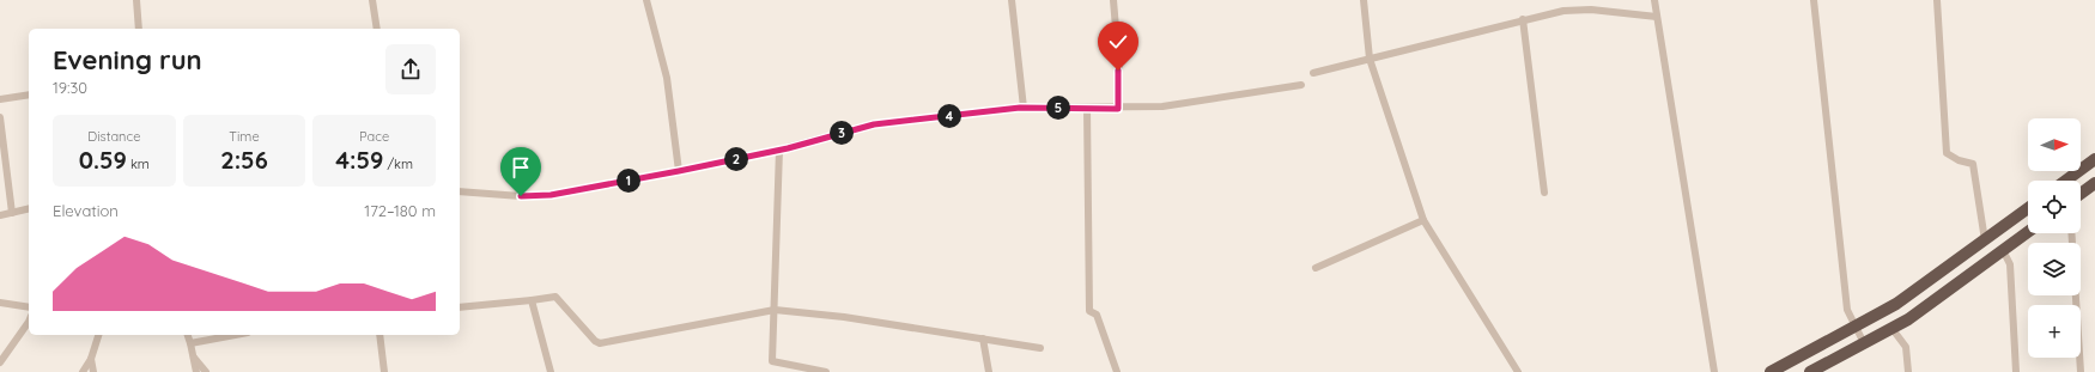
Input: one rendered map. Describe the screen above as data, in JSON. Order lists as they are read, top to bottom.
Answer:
{
  "north": "right",
  "page": {
    "heading": ["Evening run", "19:30"],
    "pins": [
      "5",
      "4",
      "3",
      "2",
      "1"
    ],
    "stats": [
      ["Distance", "0.59 km"],
      ["Time", "2:56"],
      ["Pace", "4:59 /km"]
    ],
    "map_buttons": "+",
    "chart": ["Elevation", "172–180 m"]
  }
}
